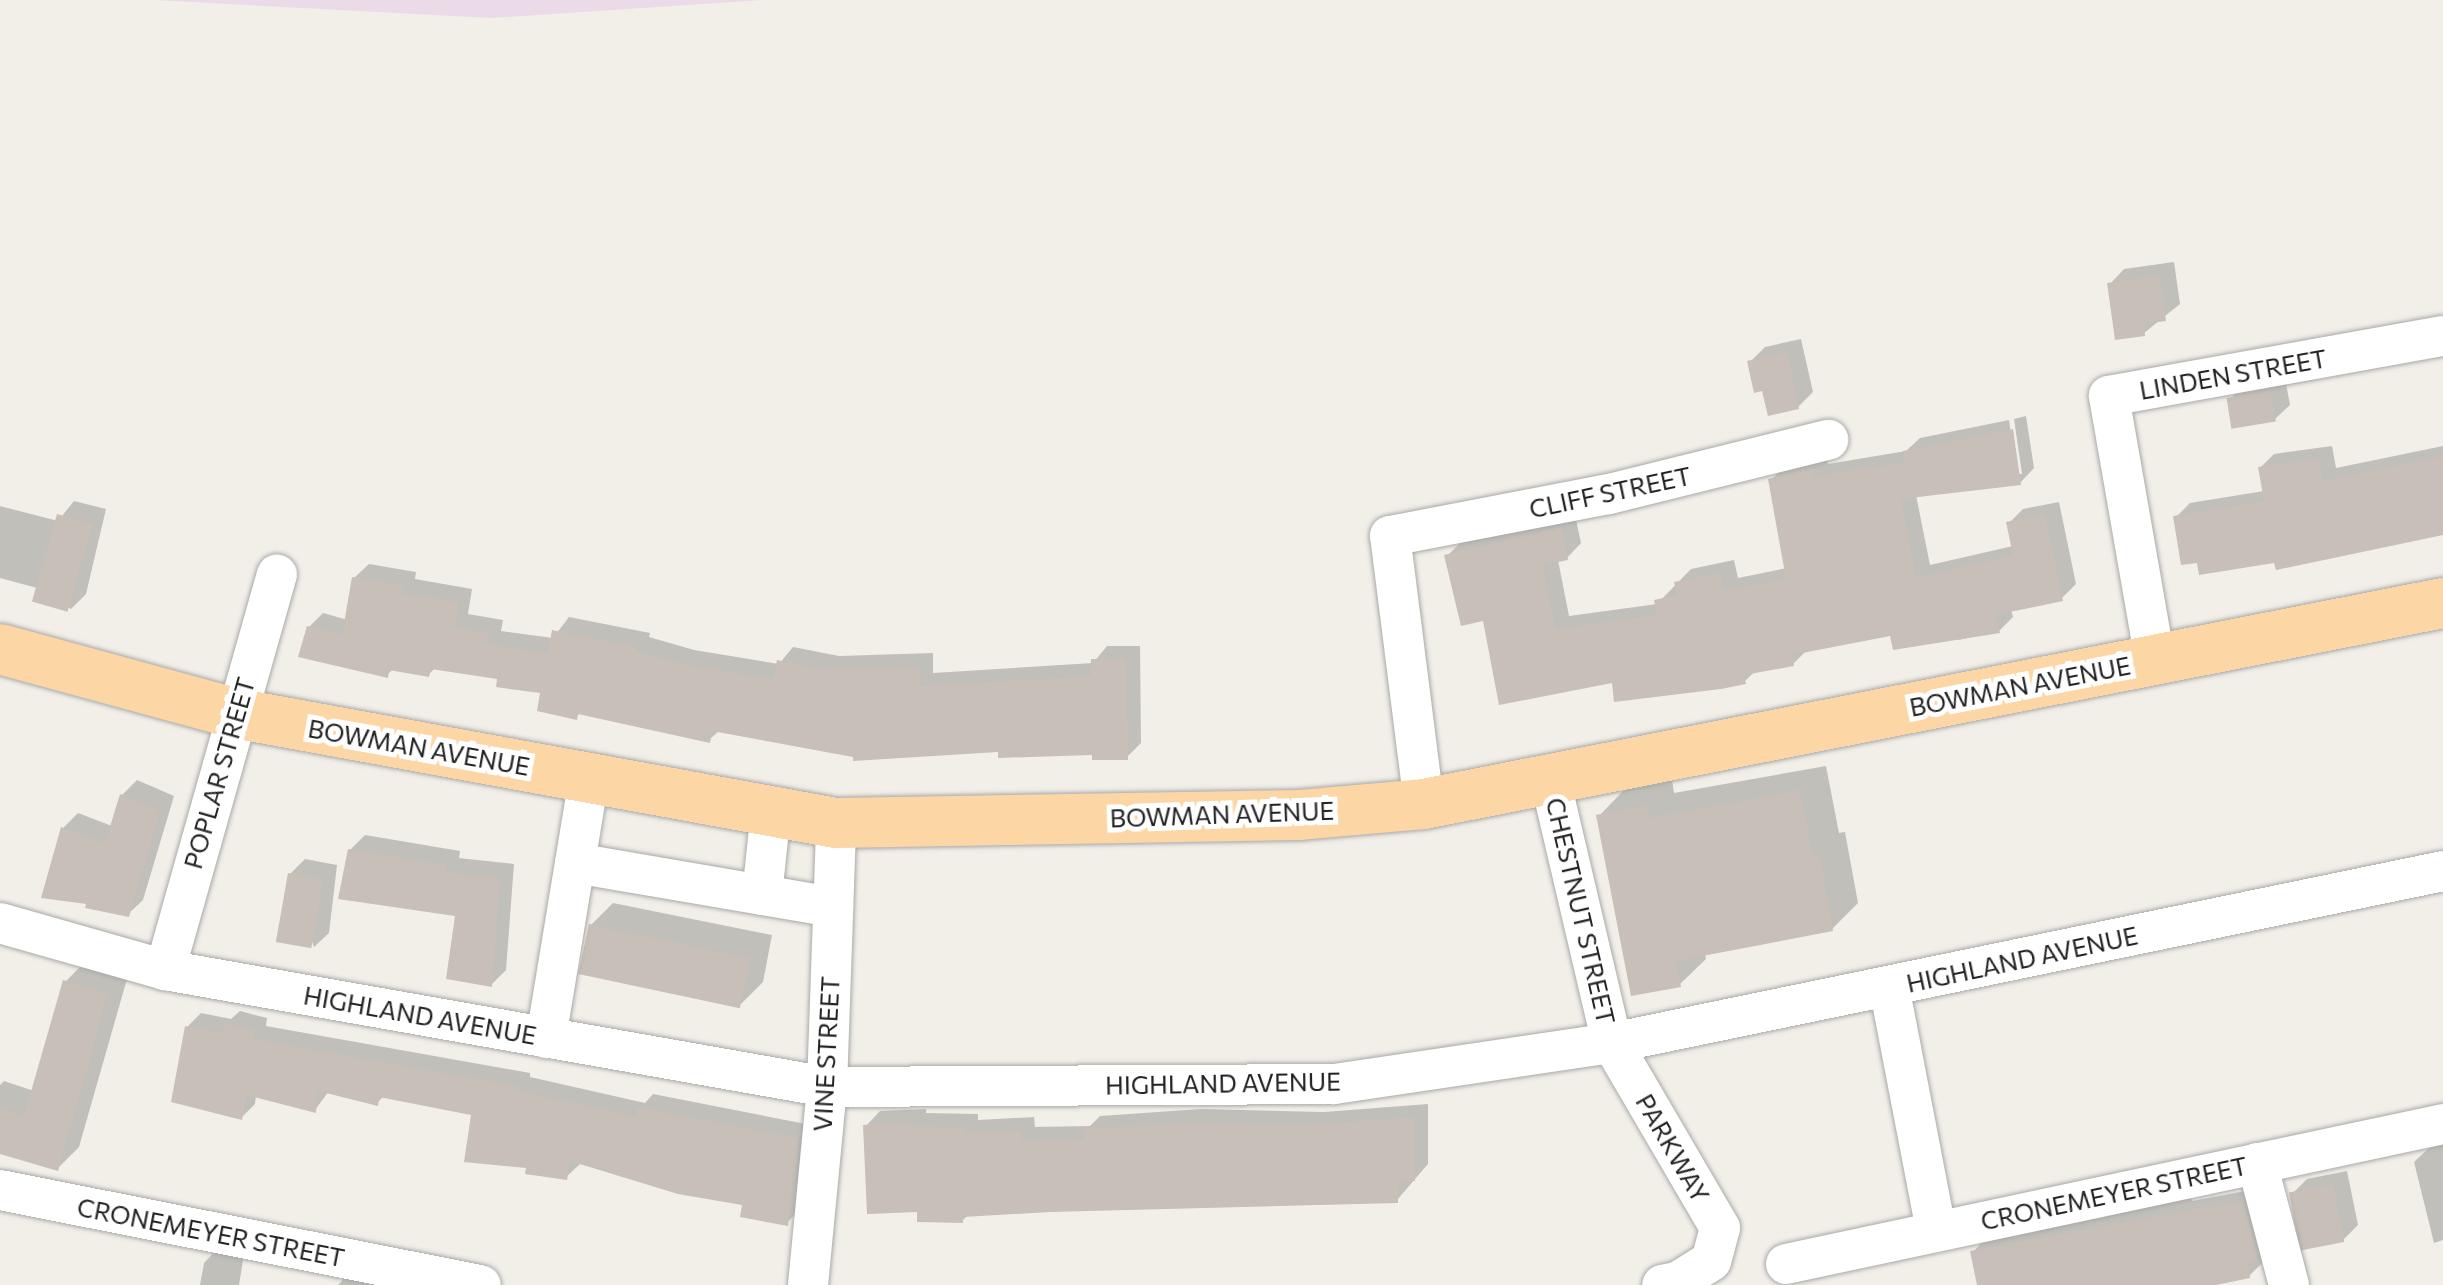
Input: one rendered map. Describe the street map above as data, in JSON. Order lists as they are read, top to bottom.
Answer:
{
  "streets": {
    "main road": ["BOWMAN AVENUE"],
    "street": [
      "LINDEN STREET",
      "CLIFF STREET",
      "POPLAR STREET",
      "CHESTNUT STREET",
      "HIGHLAND AVENUE",
      "VINE STREET",
      "PARKWAY",
      "CRONEMEYER STREET"
    ]
  },
  "crossings": [
    ["LINDEN STREET", "BOWMAN AVENUE"],
    ["CLIFF STREET", "BOWMAN AVENUE"],
    ["BOWMAN AVENUE", "POPLAR STREET"],
    ["BOWMAN AVENUE", "CHESTNUT STREET"],
    ["BOWMAN AVENUE", "VINE STREET"],
    ["POPLAR STREET", "HIGHLAND AVENUE"],
    ["CHESTNUT STREET", "HIGHLAND AVENUE"],
    ["CHESTNUT STREET", "PARKWAY"],
    ["HIGHLAND AVENUE", "VINE STREET"],
    ["HIGHLAND AVENUE", "PARKWAY"]
  ]
}
